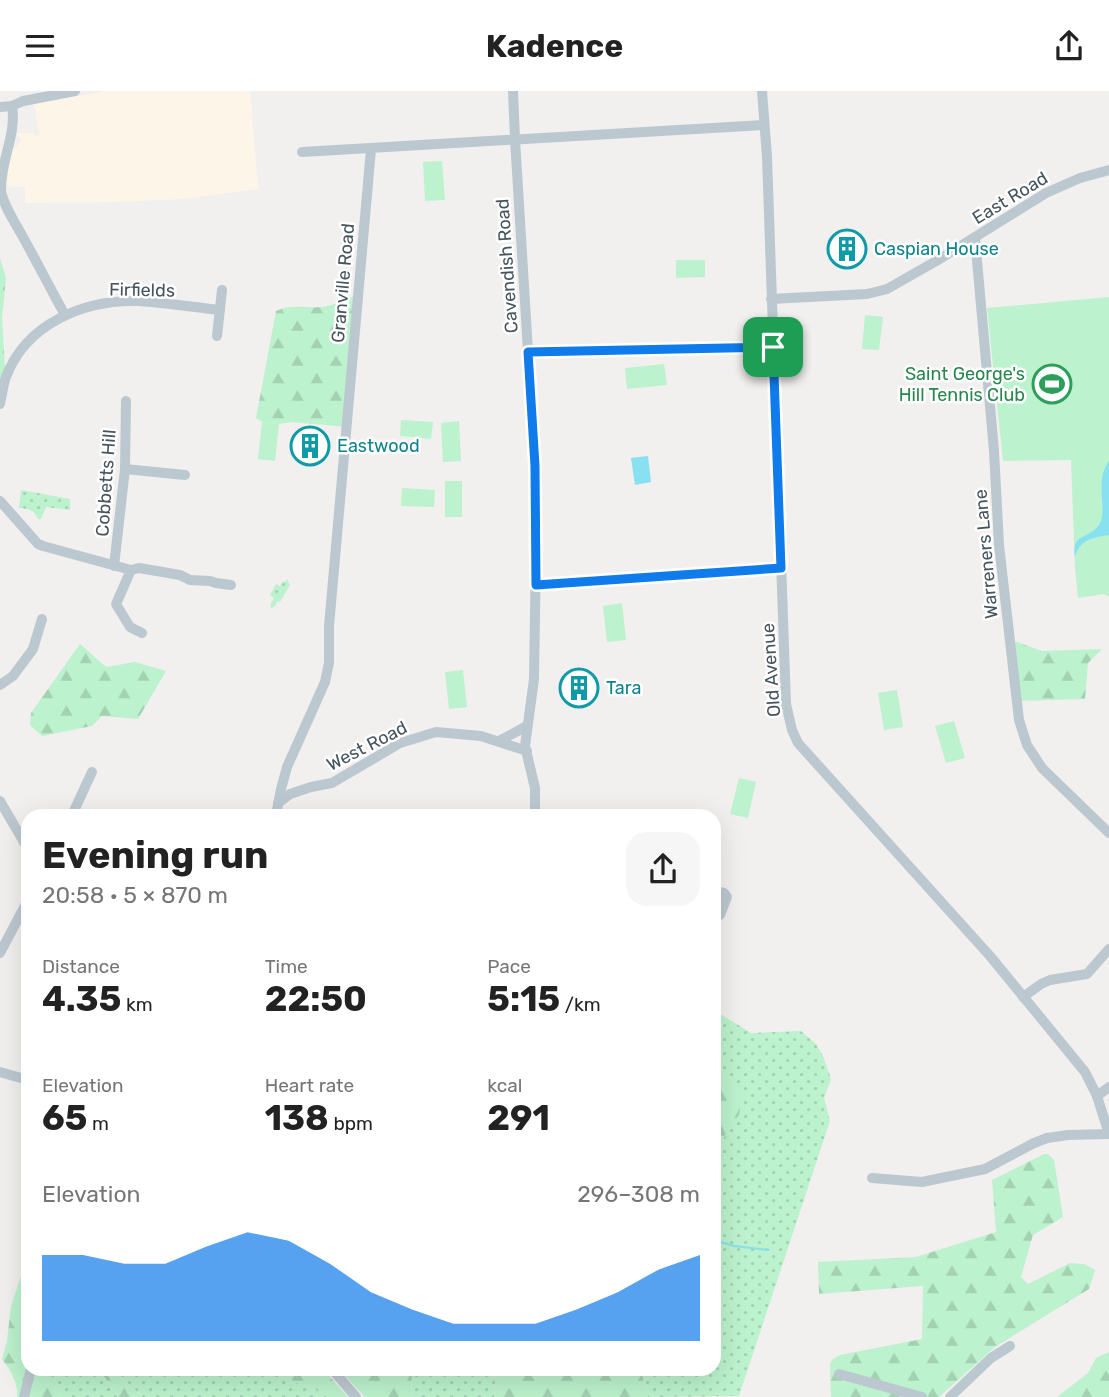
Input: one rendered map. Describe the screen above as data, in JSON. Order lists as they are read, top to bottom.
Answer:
{
  "streets": {
    "street": [
      "East Road",
      "Cavendish Road",
      "Granville Road",
      "Firfields",
      "Cobbetts Hill",
      "Warreners Lane",
      "Old Avenue",
      "West Road"
    ]
  },
  "crossings": [
    ["East Road", "Warreners Lane"],
    ["East Road", "Old Avenue"],
    ["Cavendish Road", "West Road"],
    ["Granville Road", "West Road"]
  ],
  "places": {
    "building": ["Caspian House", "Eastwood", "Tara"],
    "sports": ["Saint George's Hill Tennis Club"]
  },
  "page": {
    "header": "Kadence",
    "heading": ["Evening run", "20:58 · 5 × 870 m"],
    "stats": [
      ["Distance", "4.35 km"],
      ["Time", "22:50"],
      ["Pace", "5:15 /km"],
      ["Elevation", "65 m"],
      ["Heart rate", "138 bpm"],
      ["kcal", "291"]
    ],
    "chart": ["Elevation", "296–308 m"]
  }
}
